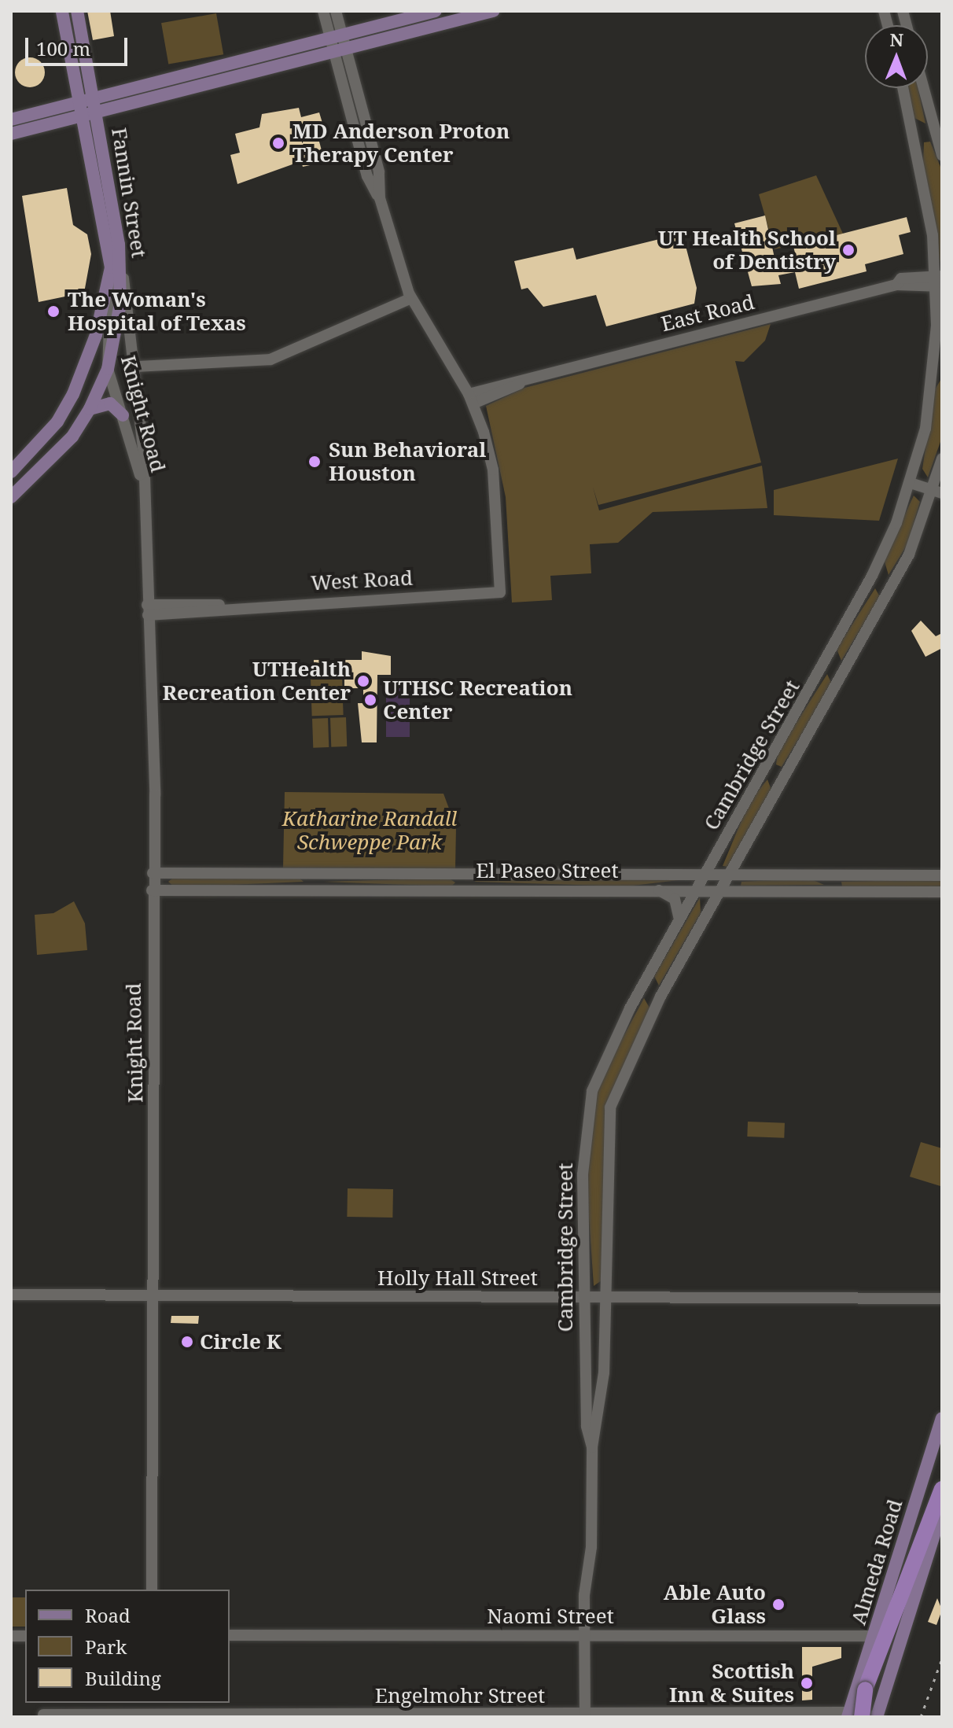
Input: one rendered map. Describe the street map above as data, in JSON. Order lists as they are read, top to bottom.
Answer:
{
  "streets": {
    "main road": ["Fannin Street", "Almeda Road"],
    "street": [
      "East Road",
      "Knight Road",
      "West Road",
      "Cambridge Street",
      "El Paseo Street",
      "Holly Hall Street",
      "Naomi Street",
      "Engelmohr Street"
    ]
  },
  "crossings": [
    ["Fannin Street", "Knight Road"],
    ["East Road", "West Road"],
    ["East Road", "Cambridge Street"],
    ["Knight Road", "West Road"],
    ["Knight Road", "El Paseo Street"],
    ["Knight Road", "Holly Hall Street"],
    ["Cambridge Street", "El Paseo Street"],
    ["Cambridge Street", "Holly Hall Street"],
    ["Cambridge Street", "Naomi Street"],
    ["Cambridge Street", "Engelmohr Street"],
    ["Almeda Road", "Naomi Street"],
    ["Almeda Road", "Engelmohr Street"]
  ],
  "parks": ["Katharine Randall Schweppe Park"],
  "places": [
    "MD Anderson Proton Therapy Center",
    "UT Health School of Dentistry",
    "The Woman's Hospital of Texas",
    "Sun Behavioral Houston",
    "UTHealth Recreation Center",
    "UTHSC Recreation Center",
    "Circle K",
    "Able Auto Glass",
    "Scottish Inn & Suites"
  ],
  "legend": ["Road", "Park", "Building"],
  "scale_bar": "100 m",
  "north": "top"
}
